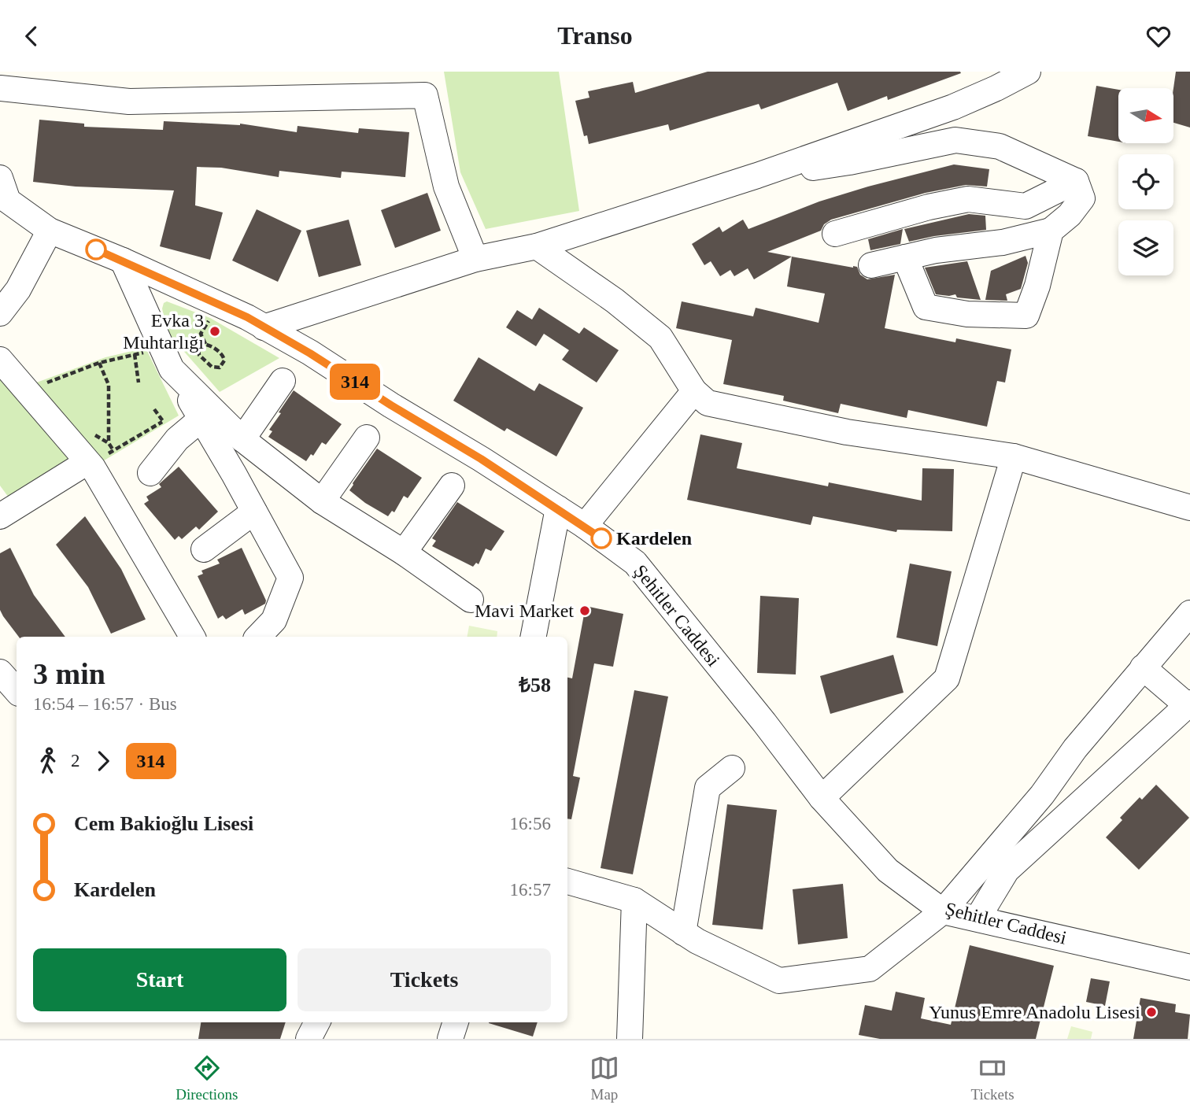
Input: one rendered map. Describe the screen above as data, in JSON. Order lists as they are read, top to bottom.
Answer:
{
  "streets": {
    "street": ["Şehitler Caddesi"]
  },
  "places": [
    "Evka 3 Muhtarlığı",
    "Kardelen",
    "Mavi Market",
    "Yunus Emre Anadolu Lisesi"
  ],
  "lines": ["bus line 314"],
  "north": "right",
  "page": {
    "header": "Transo",
    "on_map": "314",
    "heading": ["3 min", "16:54 – 16:57 · Bus", "₺58"],
    "legs": ["2", "314"],
    "list": [
      {
        "name": "Cem Bakioğlu Lisesi",
        "value": "16:56"
      },
      {
        "name": "Kardelen",
        "value": "16:57"
      }
    ],
    "buttons": ["Start", "Tickets"],
    "tabs": ["Directions", "Map", "Tickets"]
  }
}
